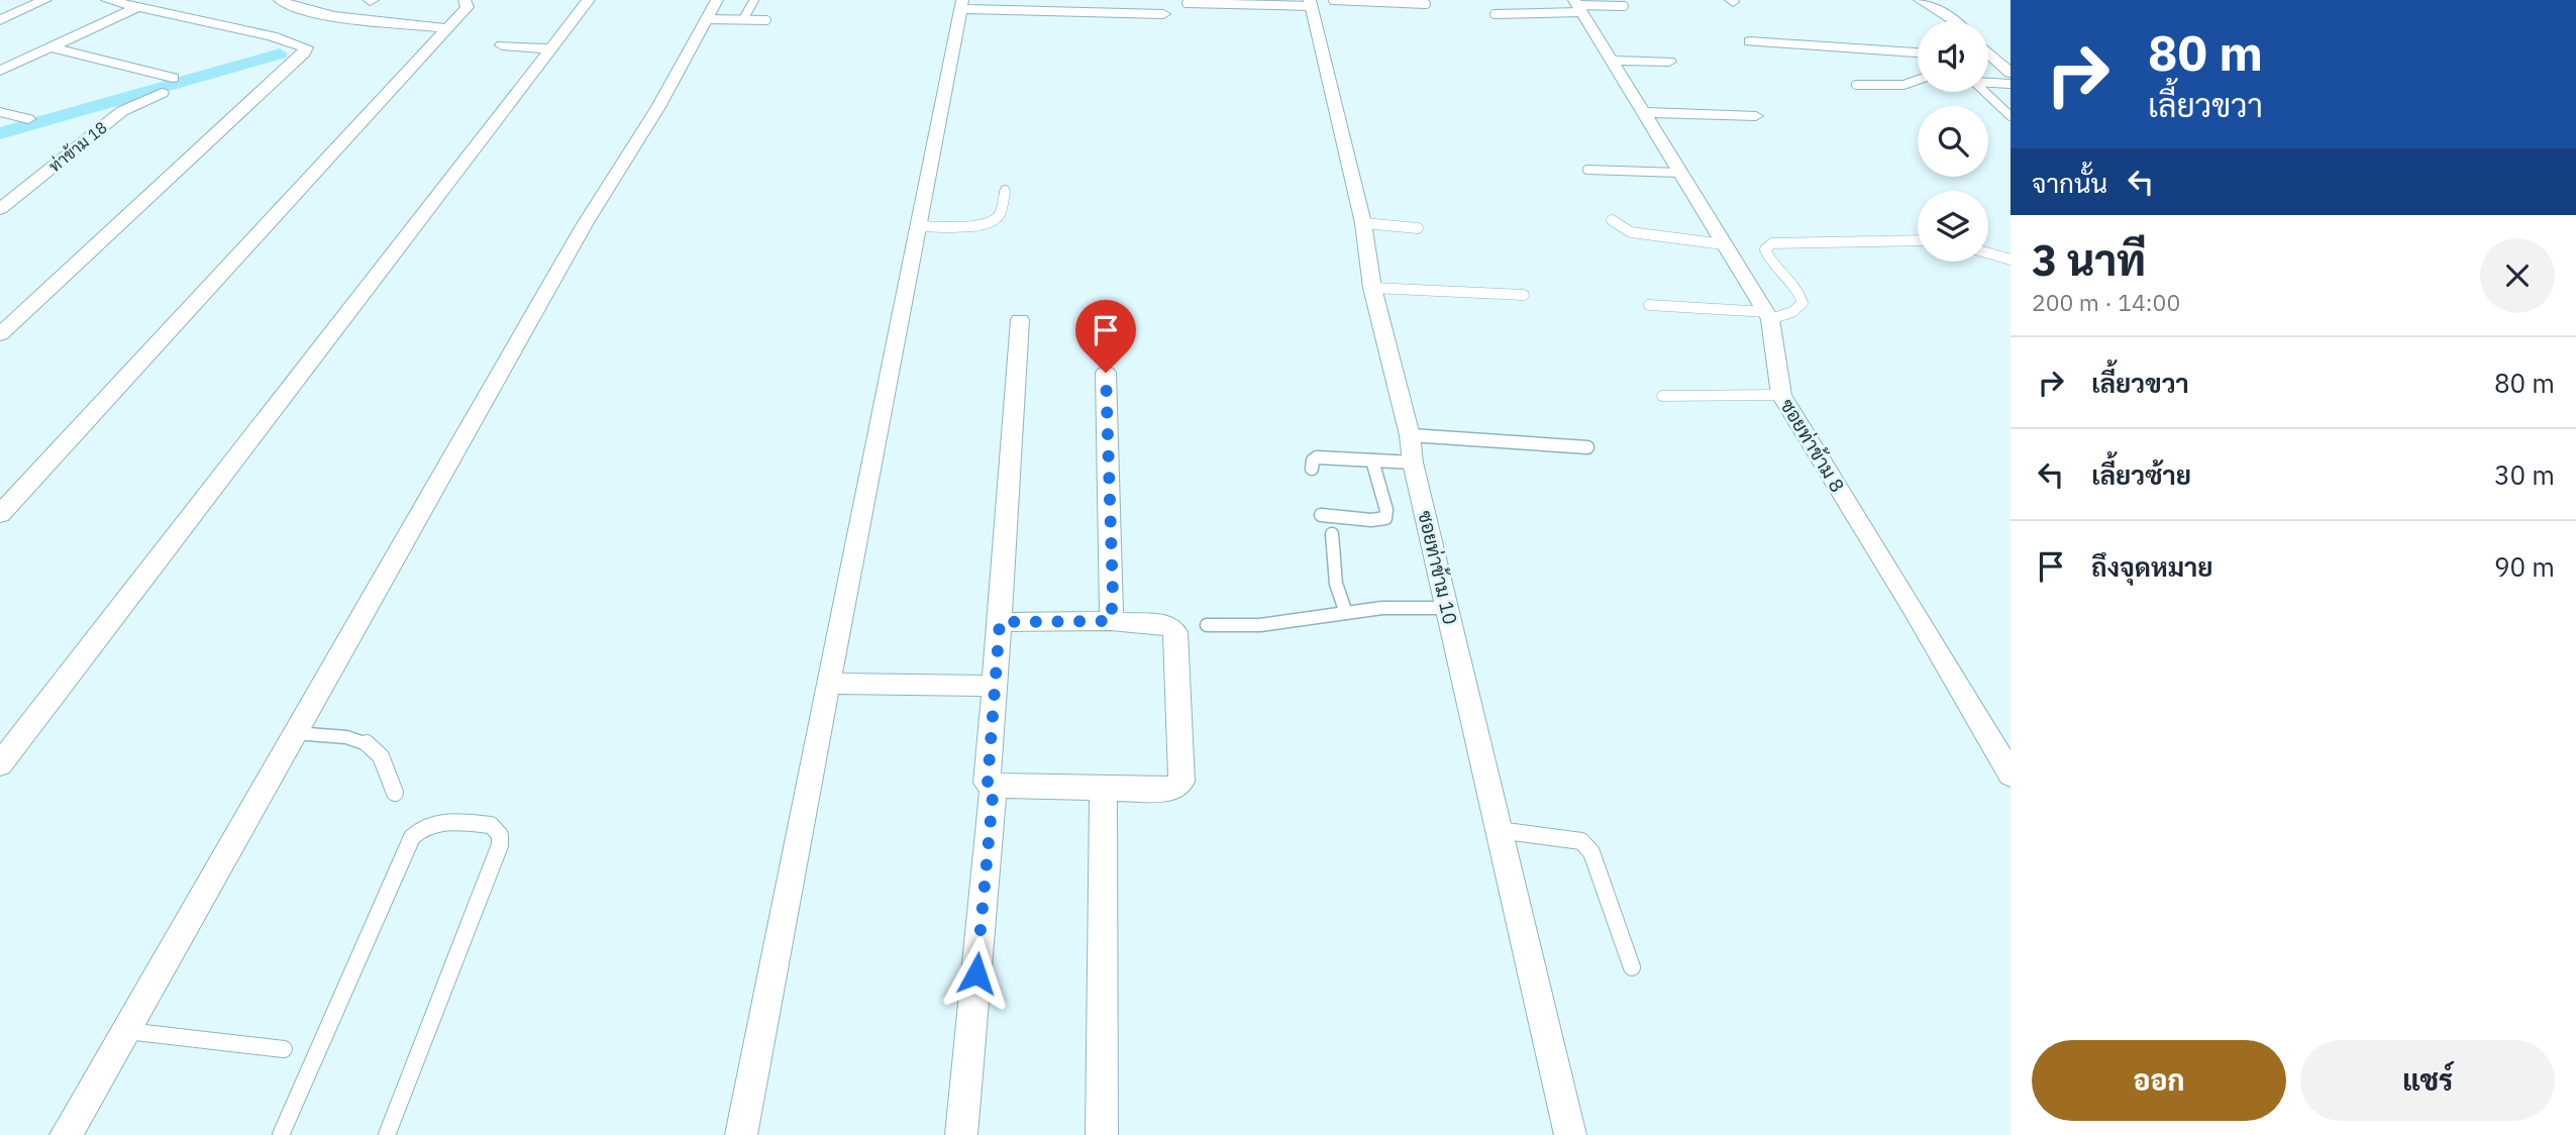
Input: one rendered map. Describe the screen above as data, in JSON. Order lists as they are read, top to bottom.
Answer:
{
  "streets": {
    "street": ["ท่าข้าม 18", "ซอยท่าข้าม 8", "ซอยท่าข้าม 10"]
  },
  "page": {
    "turn": ["80 m", "เลี้ยวขวา"],
    "then": "จากนั้น",
    "heading": ["3 นาที", "200 m · 14:00"],
    "list": [
      {
        "name": "เลี้ยวขวา",
        "value": "80 m"
      },
      {
        "name": "เลี้ยวซ้าย",
        "value": "30 m"
      },
      {
        "name": "ถึงจุดหมาย",
        "value": "90 m"
      }
    ],
    "buttons": ["ออก", "แชร์"]
  }
}
